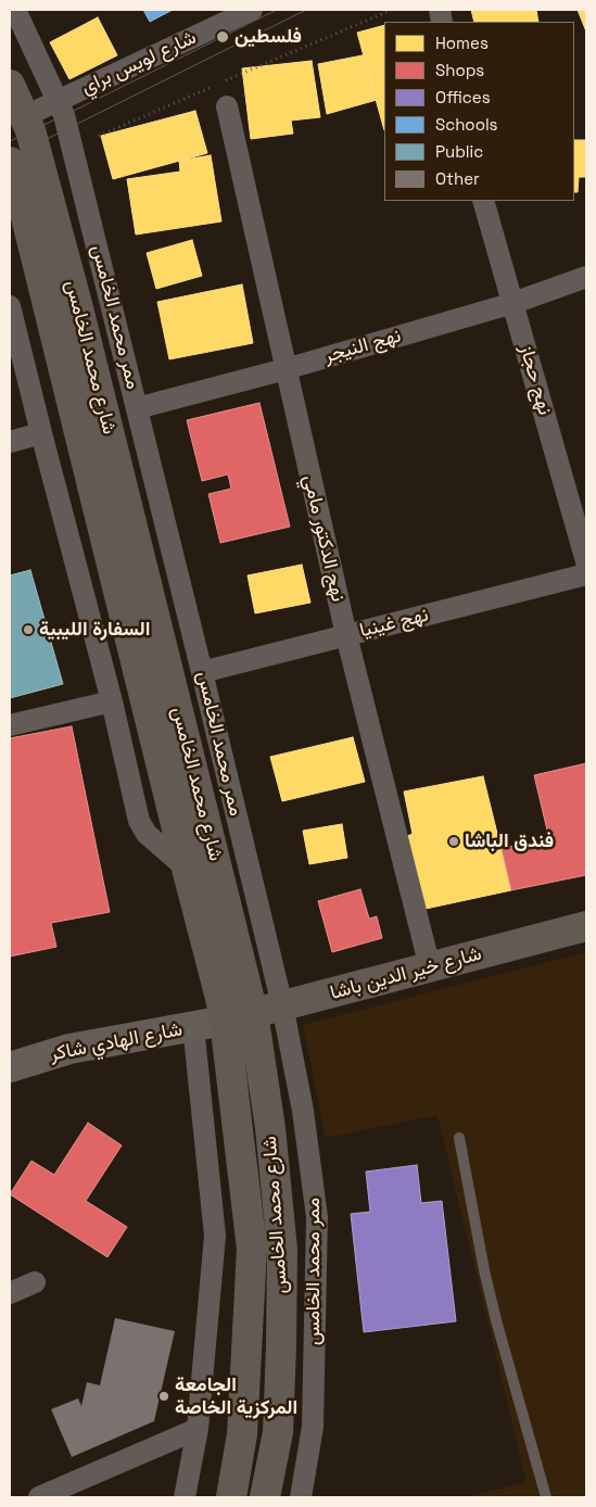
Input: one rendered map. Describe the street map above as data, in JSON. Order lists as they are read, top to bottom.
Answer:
{
  "streets": {
    "main road": ["شارع محمد الخامس", "شارع خير الدين باشا"],
    "street": [
      "شارع لويس براي",
      "ممر محمد الخامس",
      "نهج النيجر",
      "نهج حجاز",
      "نهج الدكتور مامي",
      "نهج غينيا",
      "شارع الهادي شاكر"
    ]
  },
  "crossings": [
    ["شارع لويس براي", "ممر محمد الخامس"],
    ["شارع لويس براي", "شارع محمد الخامس"],
    ["ممر محمد الخامس", "نهج النيجر"],
    ["ممر محمد الخامس", "نهج غينيا"],
    ["ممر محمد الخامس", "شارع خير الدين باشا"],
    ["نهج النيجر", "نهج حجاز"],
    ["نهج النيجر", "نهج الدكتور مامي"],
    ["شارع محمد الخامس", "شارع خير الدين باشا"],
    ["شارع محمد الخامس", "شارع الهادي شاكر"],
    ["نهج الدكتور مامي", "نهج غينيا"],
    ["نهج الدكتور مامي", "شارع خير الدين باشا"],
    ["شارع خير الدين باشا", "شارع الهادي شاكر"]
  ],
  "places": [
    "فلسطين",
    "السفارة الليبية",
    "فندق الباشا",
    "الجامعة المركزية الخاصة"
  ],
  "legend": [
    "Homes",
    "Shops",
    "Offices",
    "Schools",
    "Public",
    "Other"
  ]
}
